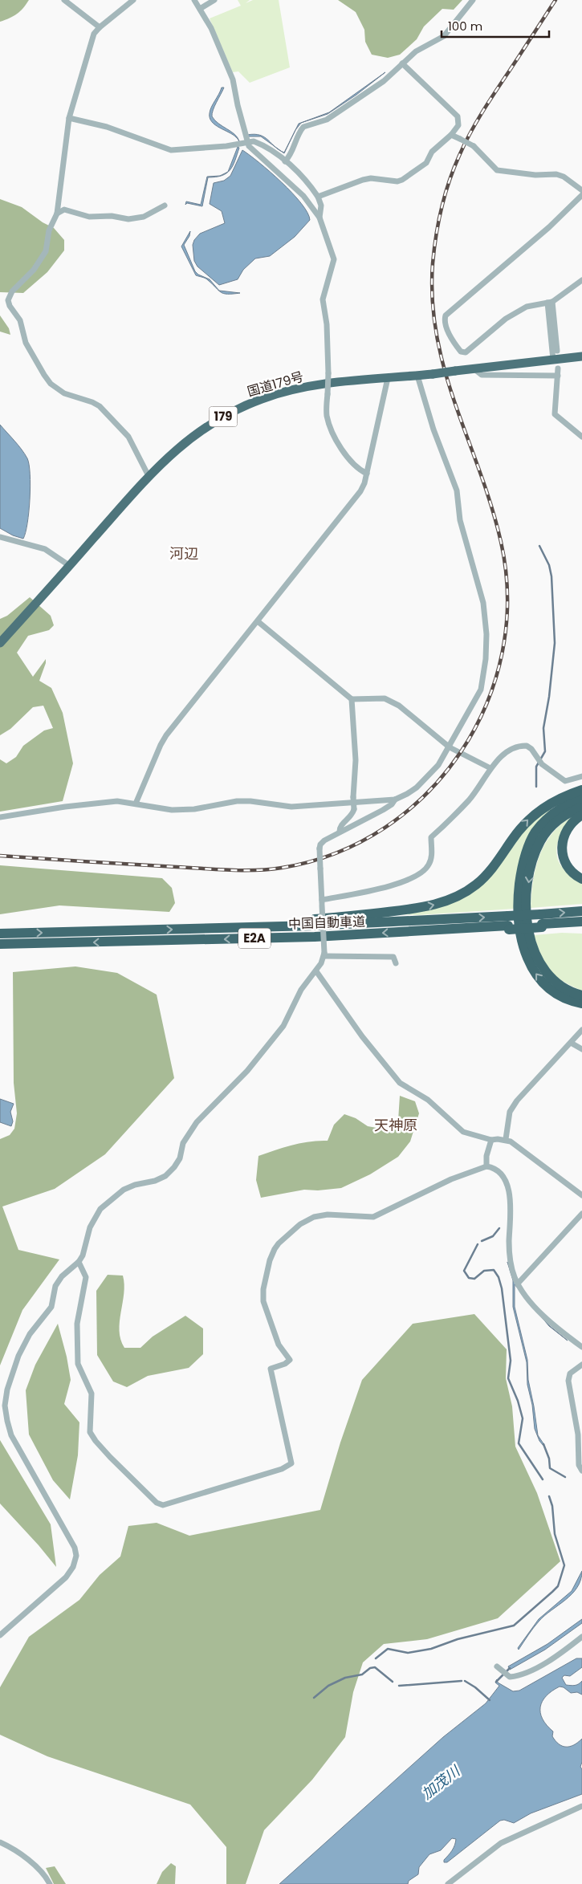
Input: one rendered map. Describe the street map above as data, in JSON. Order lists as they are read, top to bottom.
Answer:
{
  "streets": {
    "highway": [
      "国道179号",
      "179",
      "中国自動車道",
      "E2A"
    ]
  },
  "districts": ["河辺", "天神原"],
  "water": ["加茂川"],
  "scale_bar": "100 m"
}
